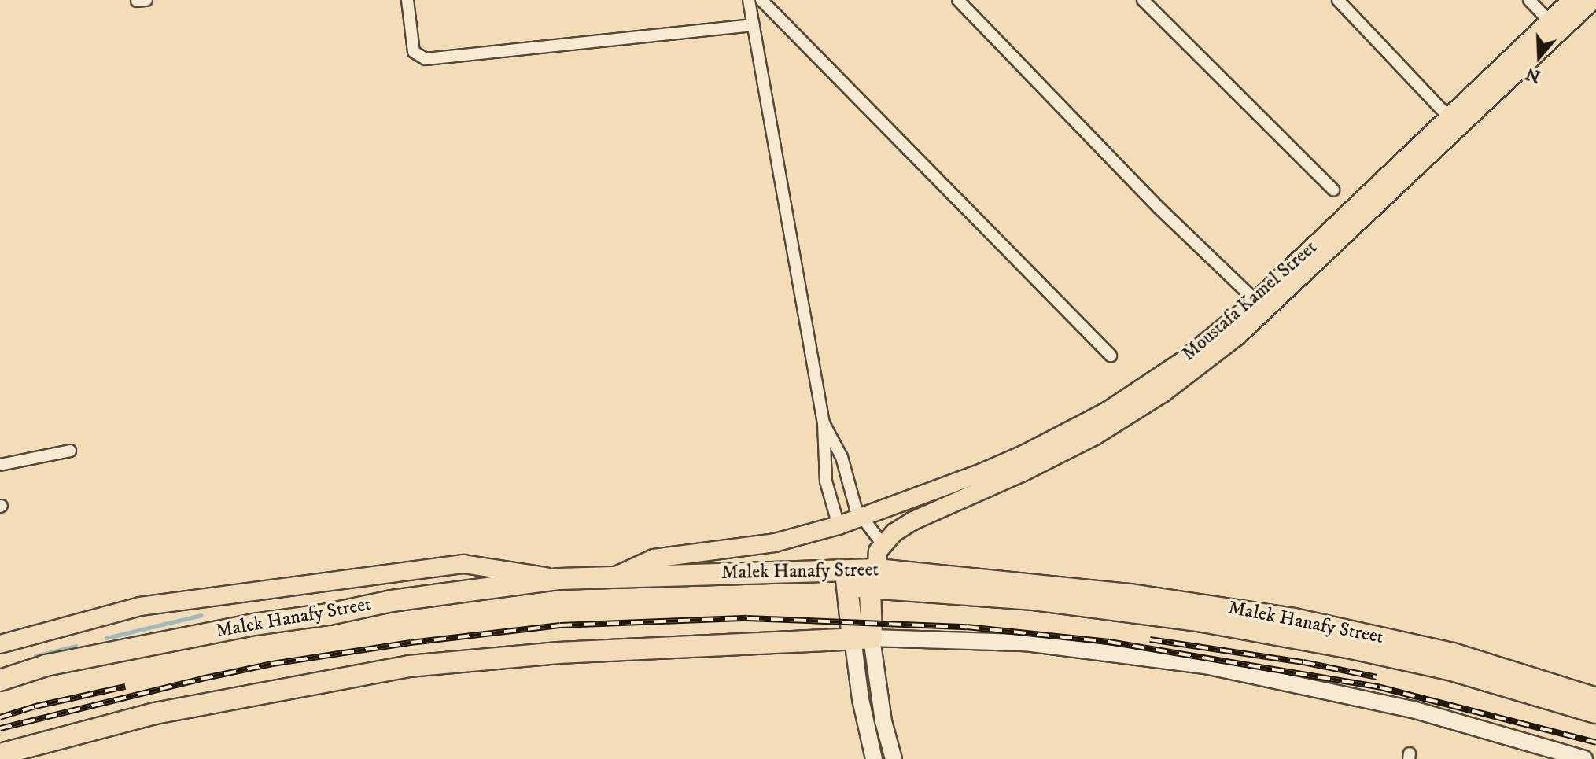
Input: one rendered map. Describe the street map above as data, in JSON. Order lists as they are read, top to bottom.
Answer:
{
  "streets": {
    "highway": ["Malek Hanafy Street"],
    "main road": ["Moustafa Kamel Street"]
  },
  "crossings": [
    ["Moustafa Kamel Street", "Malek Hanafy Street"]
  ],
  "north": "bottom"
}
